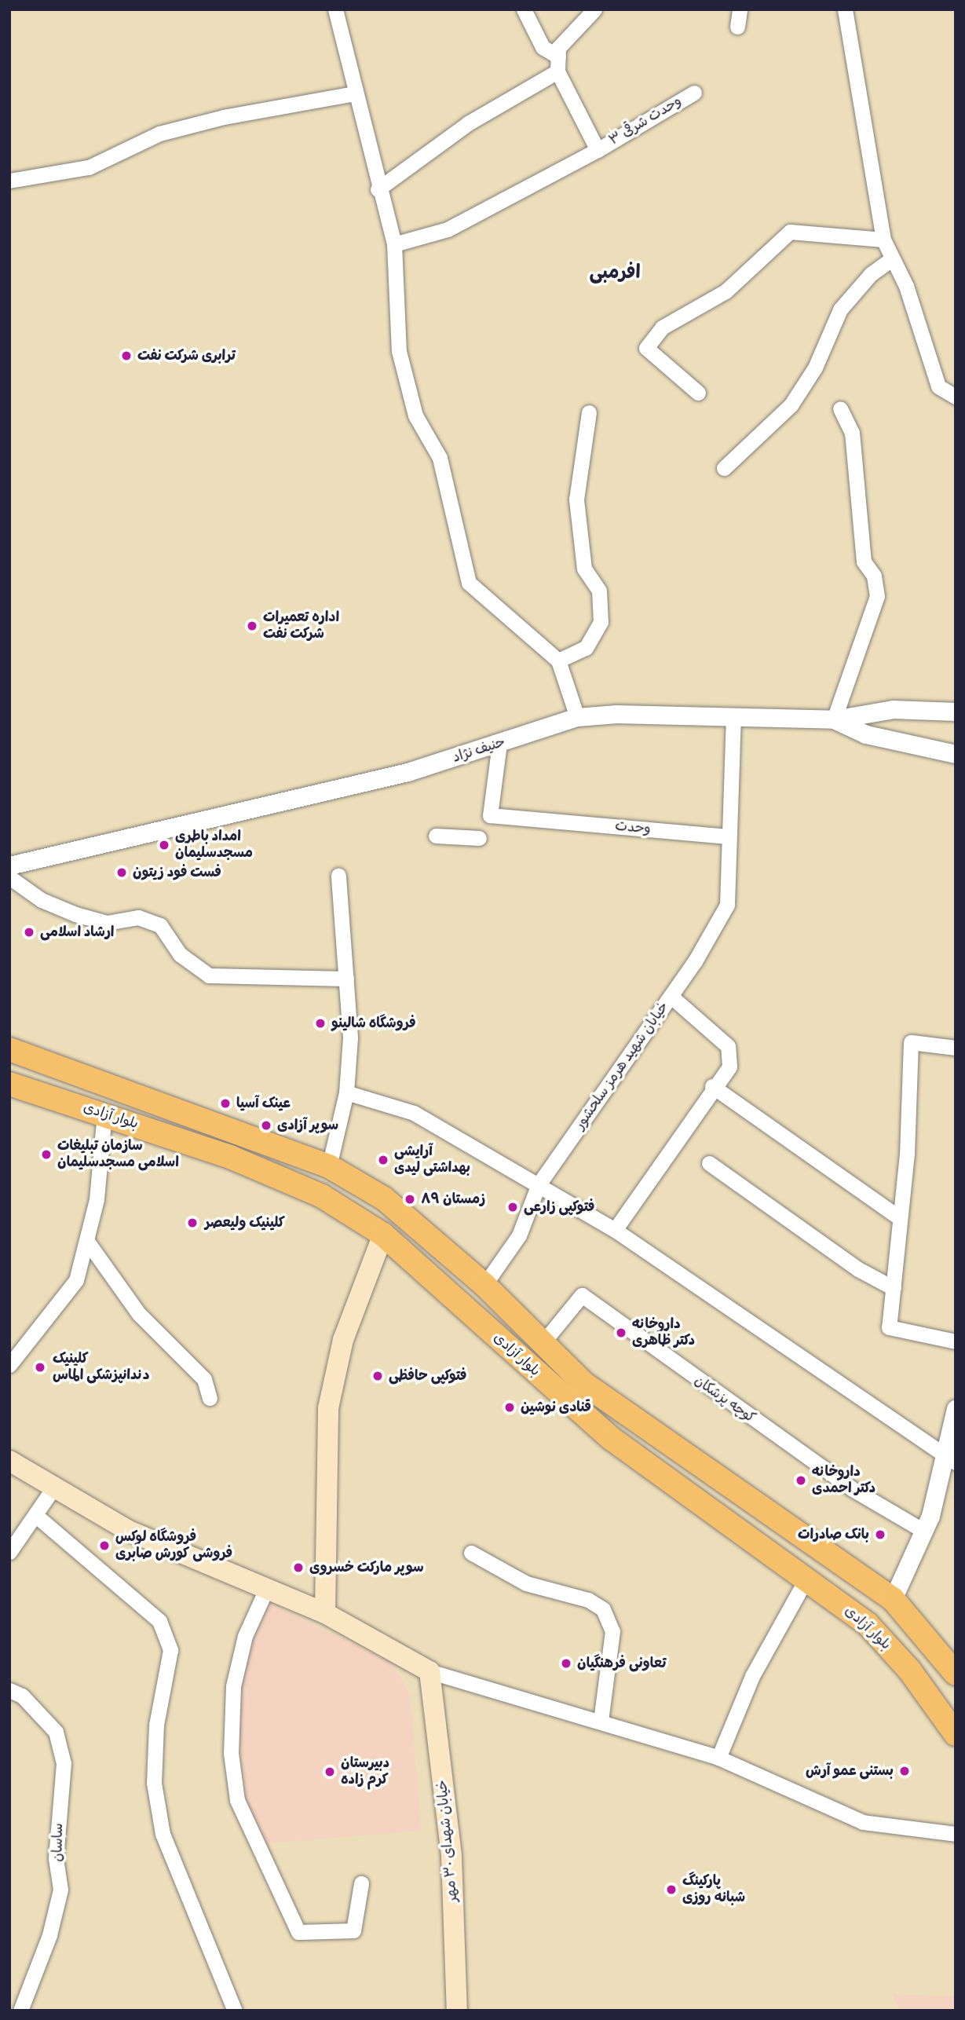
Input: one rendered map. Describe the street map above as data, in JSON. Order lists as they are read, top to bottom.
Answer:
{
  "streets": {
    "main road": ["بلوار آزادی", "خیابان شهدای ۳۰ مهر"],
    "street": [
      "وحدت شرقی ۳",
      "حنیف نژاد",
      "وحدت",
      "خیابان شهید هرمز سلحشور",
      "کوچه پزشکان",
      "ساسان"
    ]
  },
  "crossings": [
    ["حنیف نژاد", "وحدت"],
    ["وحدت", "خیابان شهید هرمز سلحشور"],
    ["خیابان شهید هرمز سلحشور", "بلوار آزادی"],
    ["بلوار آزادی", "کوچه پزشکان"]
  ],
  "districts": ["افرمبی"],
  "places": [
    "ترابری شرکت نفت",
    "اداره تعمیرات شرکت نفت",
    "امداد باطری مسجدسلیمان",
    "فست فود زیتون",
    "ارشاد اسلامی",
    "فروشگاه شالینو",
    "عینک آسیا",
    "سوپر آزادی",
    "سازمان تبلیغات اسلامی مسجدسلیمان",
    "آرایشی بهداشتی لیدی",
    "زمستان ۸۹",
    "فتوکپی زارعی",
    "کلینیک ولیعصر",
    "داروخانه دکتر ظاهری",
    "کلینیک دندانپزشکی الماس",
    "فتوکپی حافظی",
    "قنادی نوشین",
    "داروخانه دکتر احمدی",
    "بانک صادرات",
    "فروشگاه لوکس فروشی کورش صابری",
    "سوپر مارکت خسروی",
    "تعاونی فرهنگیان",
    "بستنی عمو آرش",
    "دبیرستان کرم زاده",
    "پارکینگ شبانه روزی"
  ]
}
